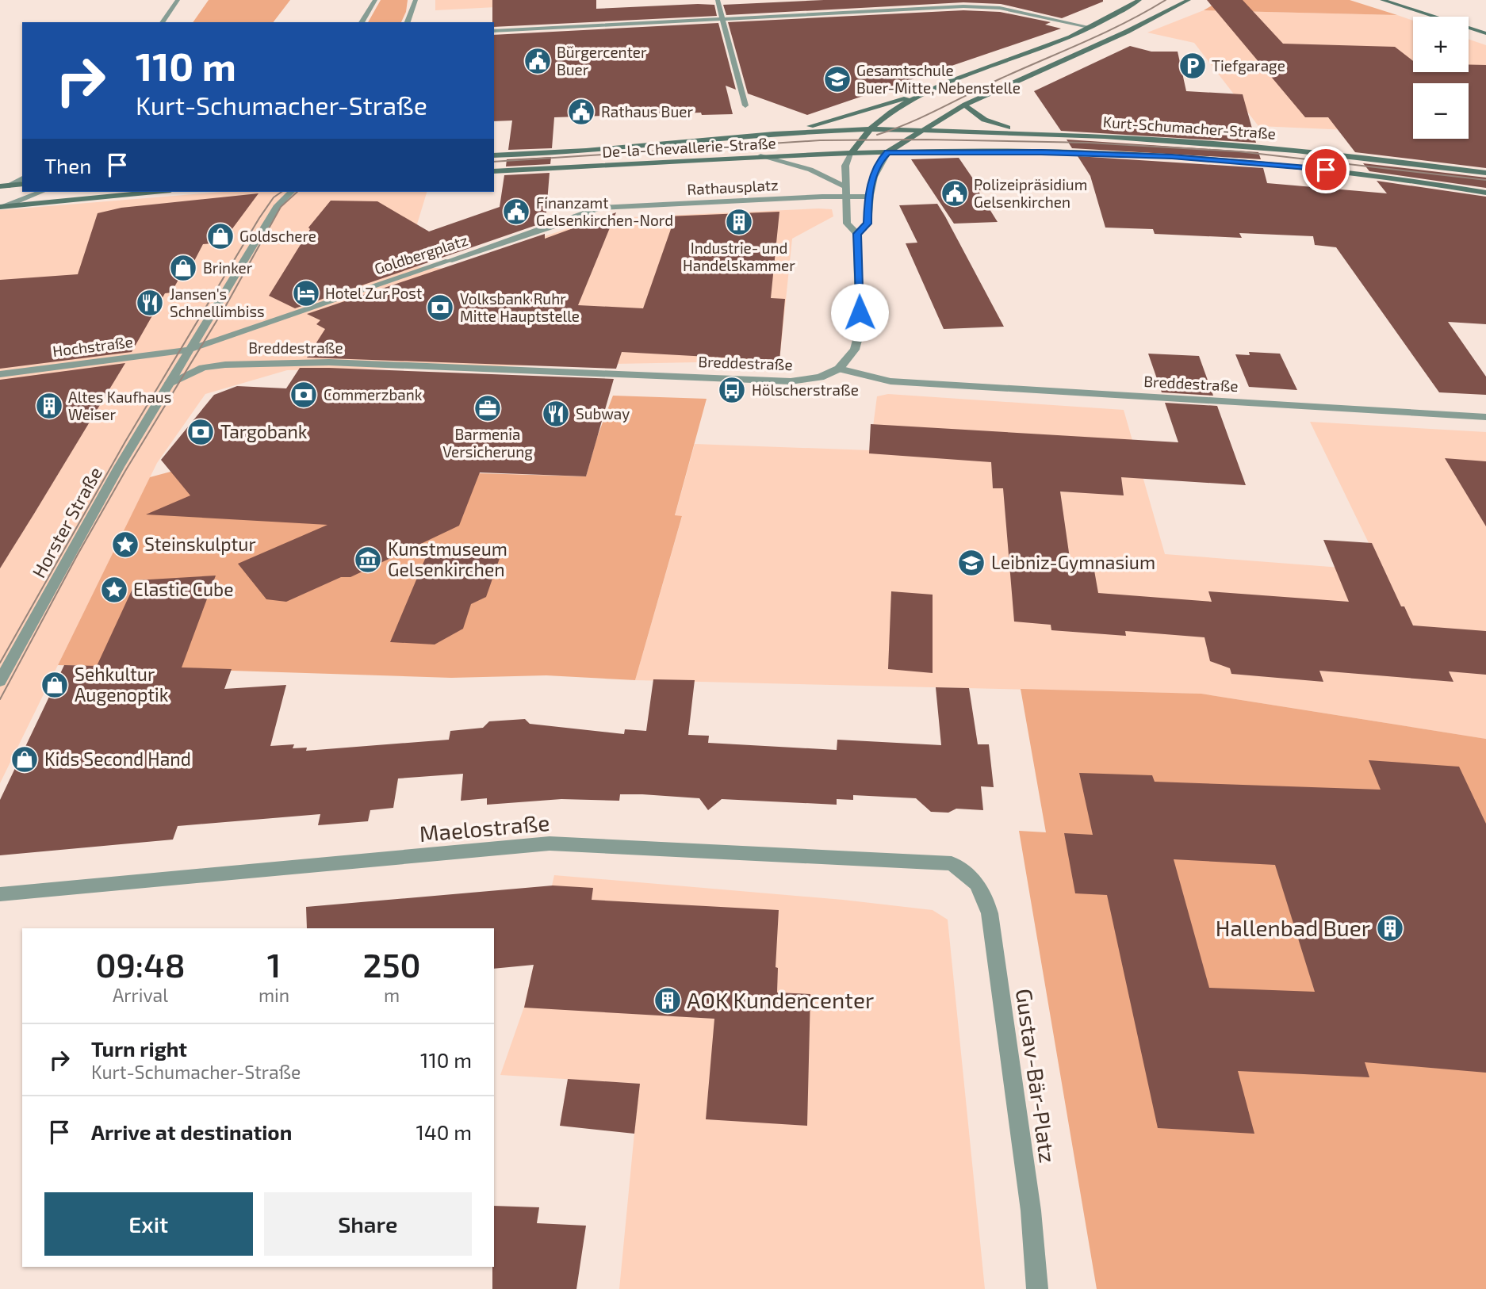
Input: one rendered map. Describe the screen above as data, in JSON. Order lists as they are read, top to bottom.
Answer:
{
  "streets": {
    "main road": ["Kurt-Schumacher-Straße", "De-la-Chevallerie-Straße"],
    "street": [
      "Rathausplatz",
      "Goldbergplatz",
      "Hochstraße",
      "Breddestraße",
      "Horster Straße",
      "Maelostraße",
      "Gustav-Bär-Platz"
    ]
  },
  "crossings": [
    ["Kurt-Schumacher-Straße", "De-la-Chevallerie-Straße"],
    ["Rathausplatz", "Goldbergplatz"],
    ["Goldbergplatz", "Hochstraße"],
    ["Breddestraße", "Horster Straße"],
    ["Maelostraße", "Gustav-Bär-Platz"]
  ],
  "places": {
    "public building": [
      "Bürgercenter Buer",
      "Rathaus Buer",
      "Polizeipräsidium Gelsenkirchen",
      "Finanzamt Gelsenkirchen-Nord"
    ],
    "parking": ["Tiefgarage"],
    "school or university": ["Gesamtschule Buer-Mitte, Nebenstelle", "Leibniz-Gymnasium"],
    "building": [
      "Industrie- und Handelskammer",
      "Altes Kaufhaus Weiser",
      "Hallenbad Buer",
      "AOK Kundencenter"
    ],
    "shop": [
      "Goldschere",
      "Brinker",
      "Sehkultur Augenoptik",
      "Kids Second Hand"
    ],
    "hotel": ["Hotel Zur Post"],
    "restaurant": ["Jansen's Schnellimbiss", "Subway"],
    "bank": ["Volksbank Ruhr Mitte Hauptstelle", "Commerzbank", "Targobank"],
    "bus stop": ["Hölscherstraße"],
    "office": ["Barmenia Versicherung"],
    "place": ["Steinskulptur", "Elastic Cube"],
    "museum": ["Kunstmuseum Gelsenkirchen"]
  },
  "page": {
    "map_buttons": ["+", "−"],
    "turn": ["110 m", "Kurt-Schumacher-Straße"],
    "then": "Then",
    "eta": [
      "09:48",
      "Arrival",
      "1",
      "min",
      "250",
      "m"
    ],
    "list": [
      {
        "name": "Turn right",
        "note": "Kurt-Schumacher-Straße",
        "value": "110 m"
      },
      {
        "name": "Arrive at destination",
        "value": "140 m"
      }
    ],
    "buttons": ["Exit", "Share"]
  }
}
